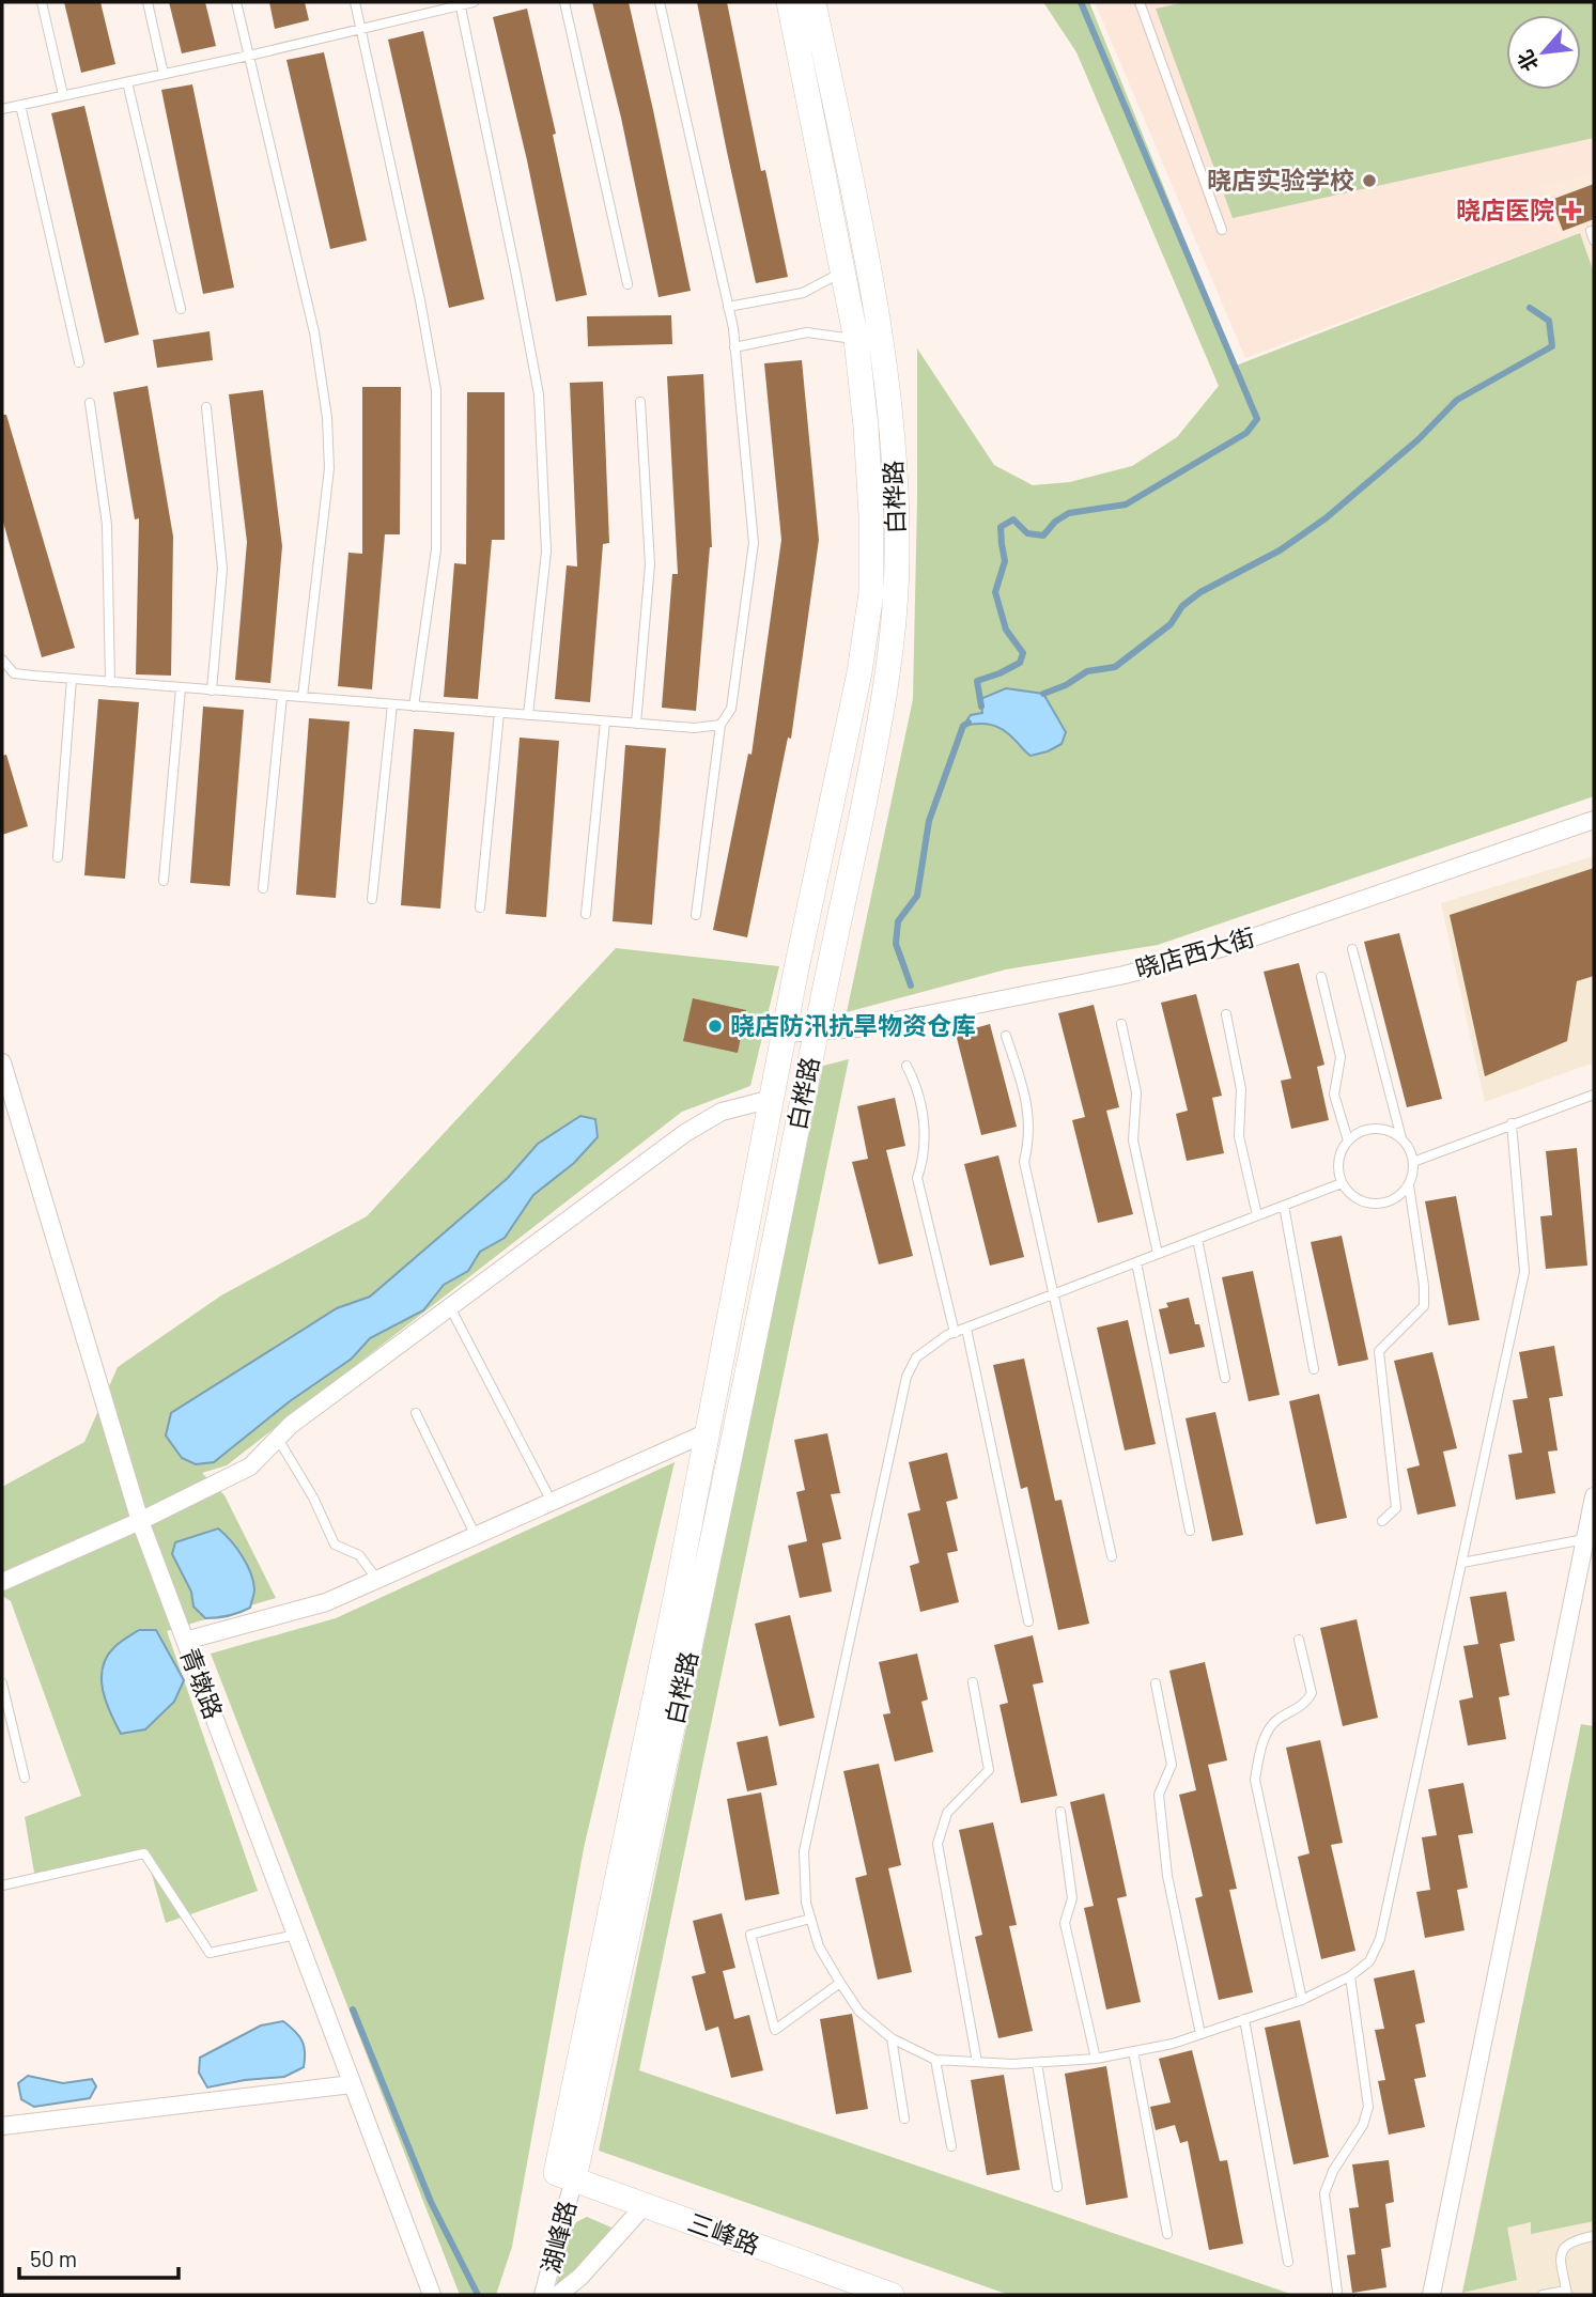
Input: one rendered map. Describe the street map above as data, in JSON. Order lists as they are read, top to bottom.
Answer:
{
  "streets": {
    "street": [
      "白桦路",
      "晓店西大街",
      "青墩路",
      "三峰路",
      "湖峰路"
    ]
  },
  "crossings": [
    ["白桦路", "晓店西大街"],
    ["白桦路", "三峰路"],
    ["白桦路", "湖峰路"],
    ["三峰路", "湖峰路"]
  ],
  "places": {
    "other": ["晓店实验学校", "晓店防汛抗旱物资仓库"],
    "health": ["晓店医院"]
  },
  "scale_bar": "50 m",
  "north": "bottom left"
}
